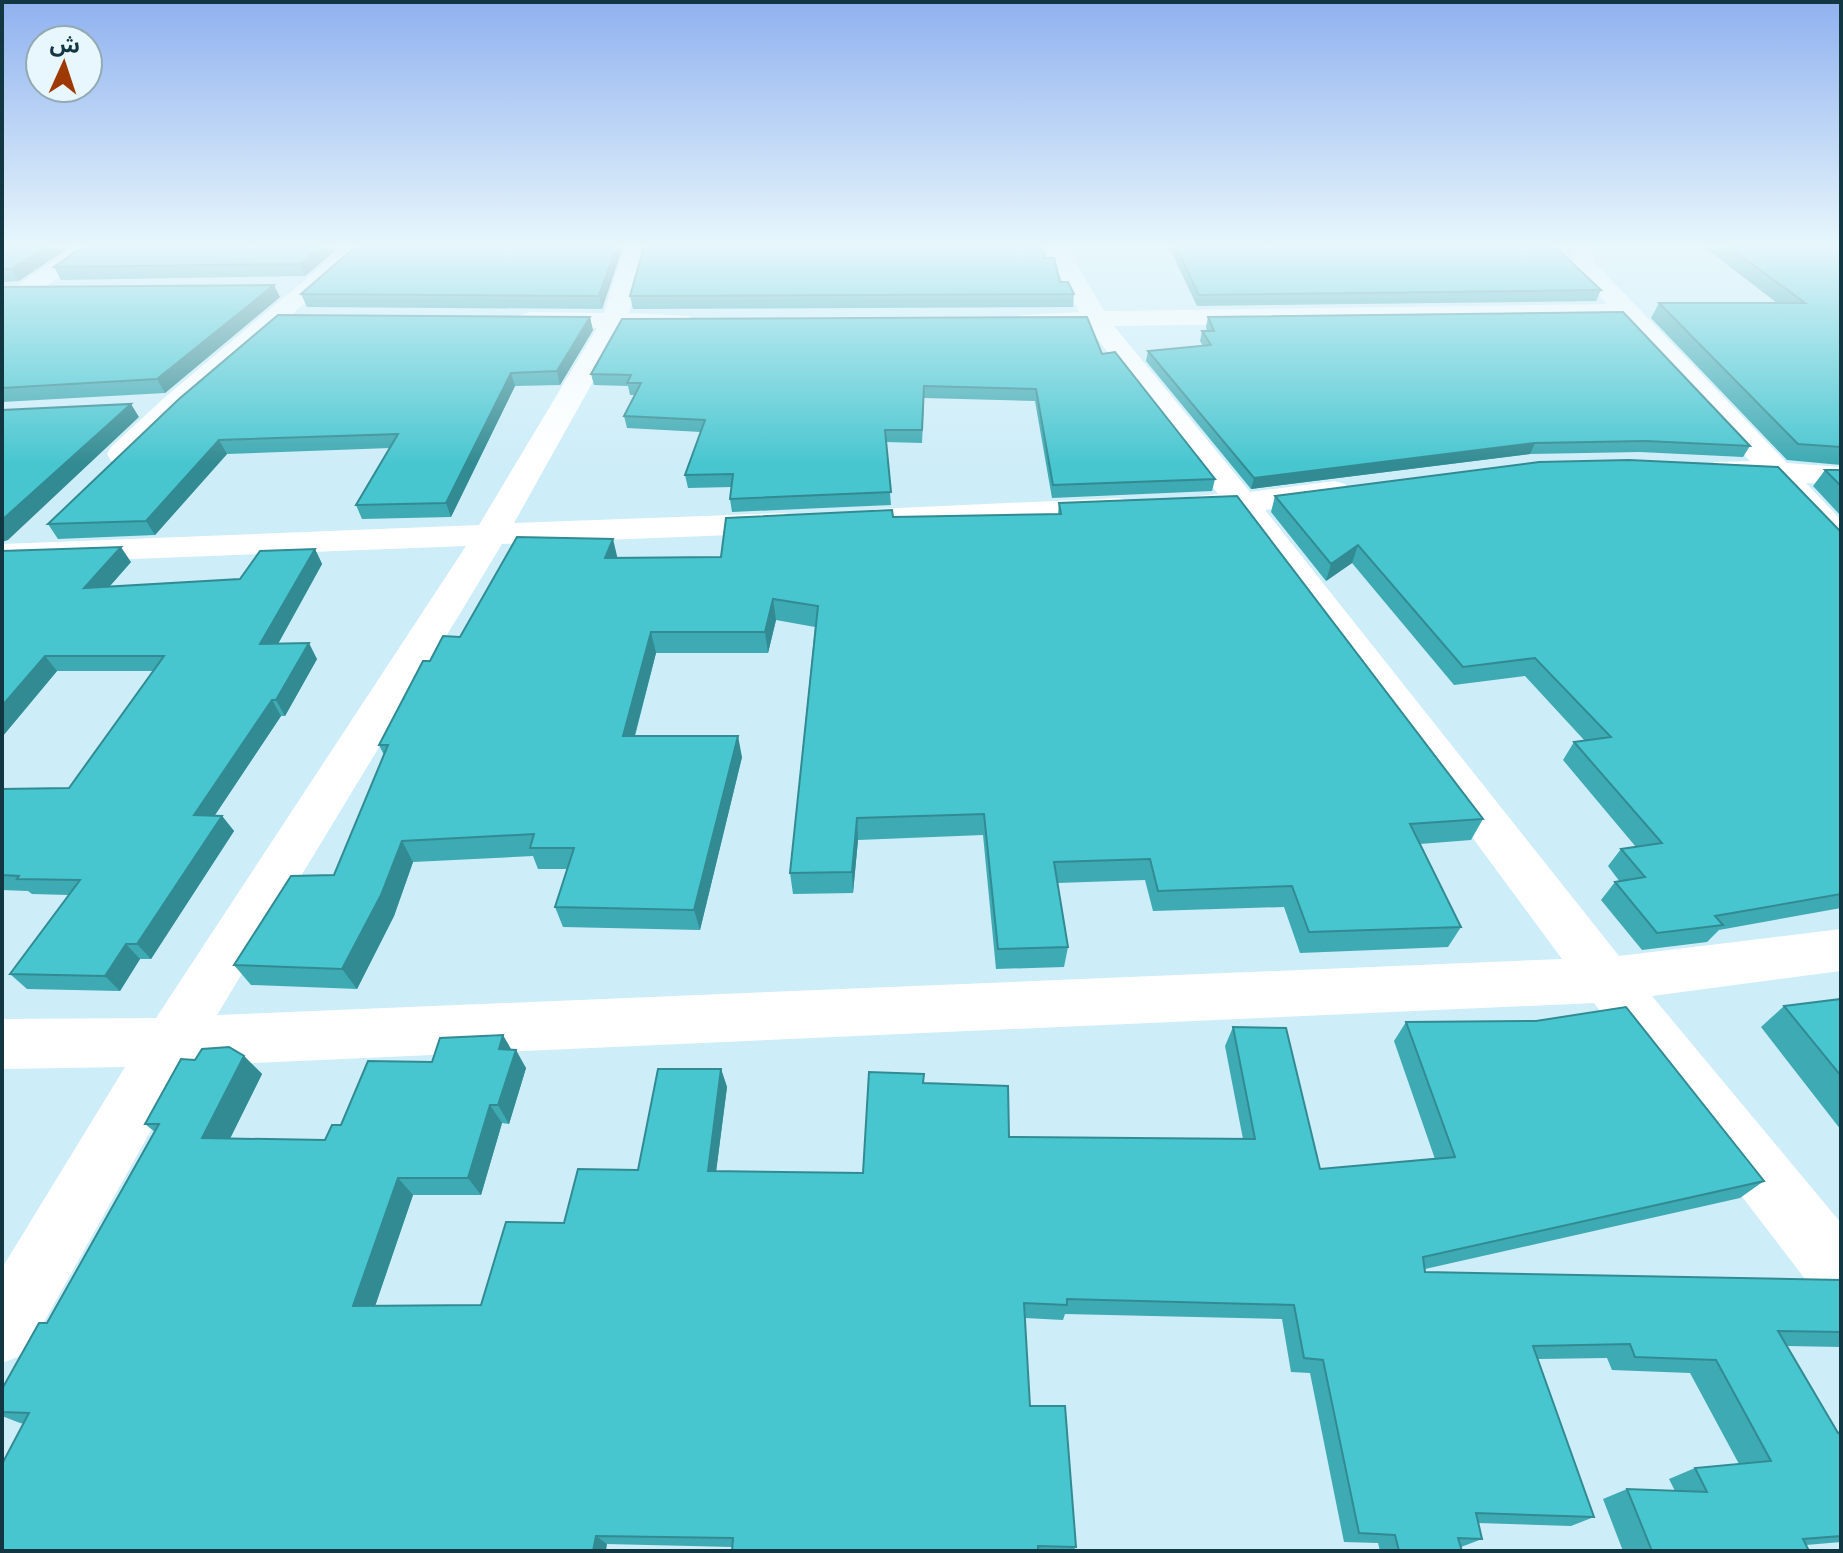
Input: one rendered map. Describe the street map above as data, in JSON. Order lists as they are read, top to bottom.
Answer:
{
  "north": "top"
}
